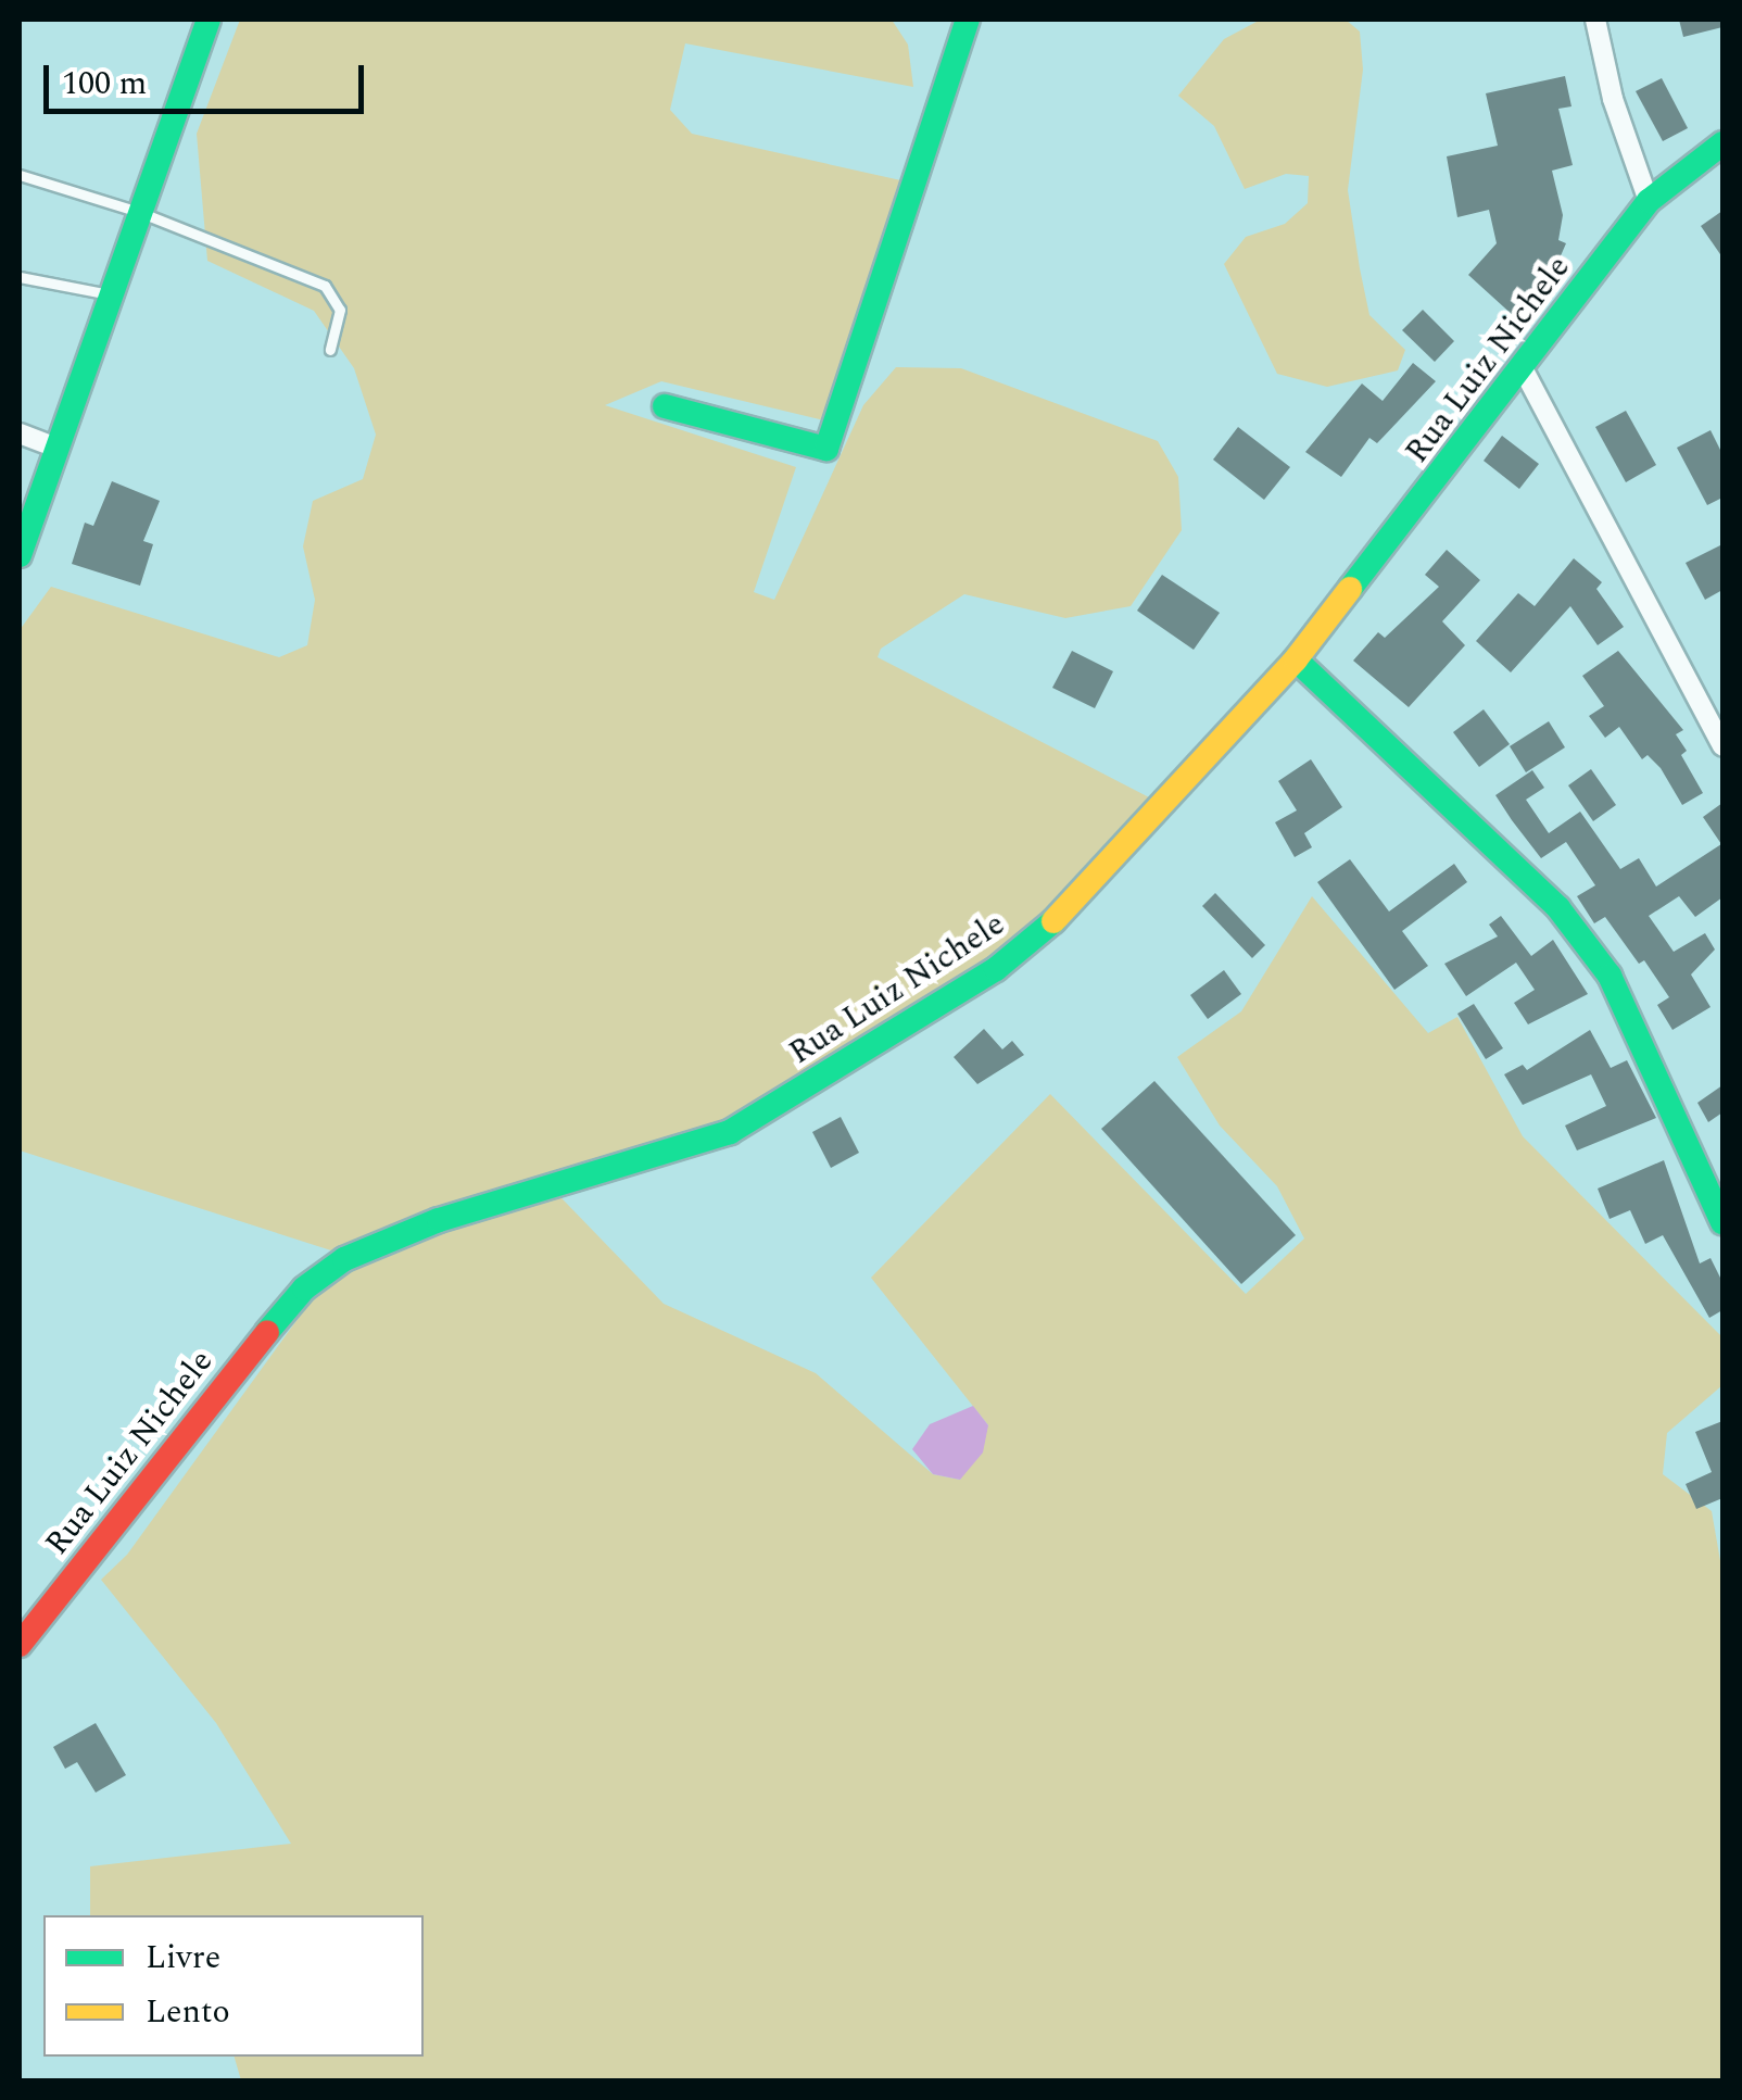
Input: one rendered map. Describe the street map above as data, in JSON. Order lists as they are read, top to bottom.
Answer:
{
  "streets": {
    "street": ["Rua Luiz Nichele"]
  },
  "legend": ["Livre", "Lento"],
  "scale_bar": "100 m"
}
